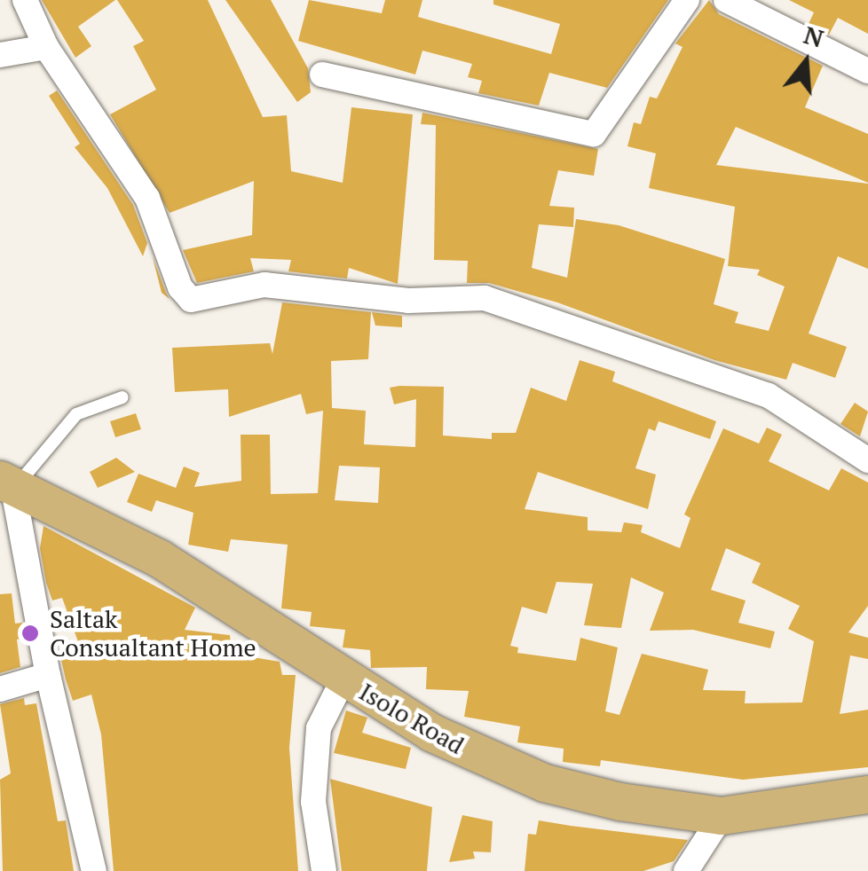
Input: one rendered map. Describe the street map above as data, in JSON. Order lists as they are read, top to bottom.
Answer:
{
  "streets": {
    "main road": ["Isolo Road"]
  },
  "places": ["Saltak Consualtant Home"],
  "north": "top"
}
